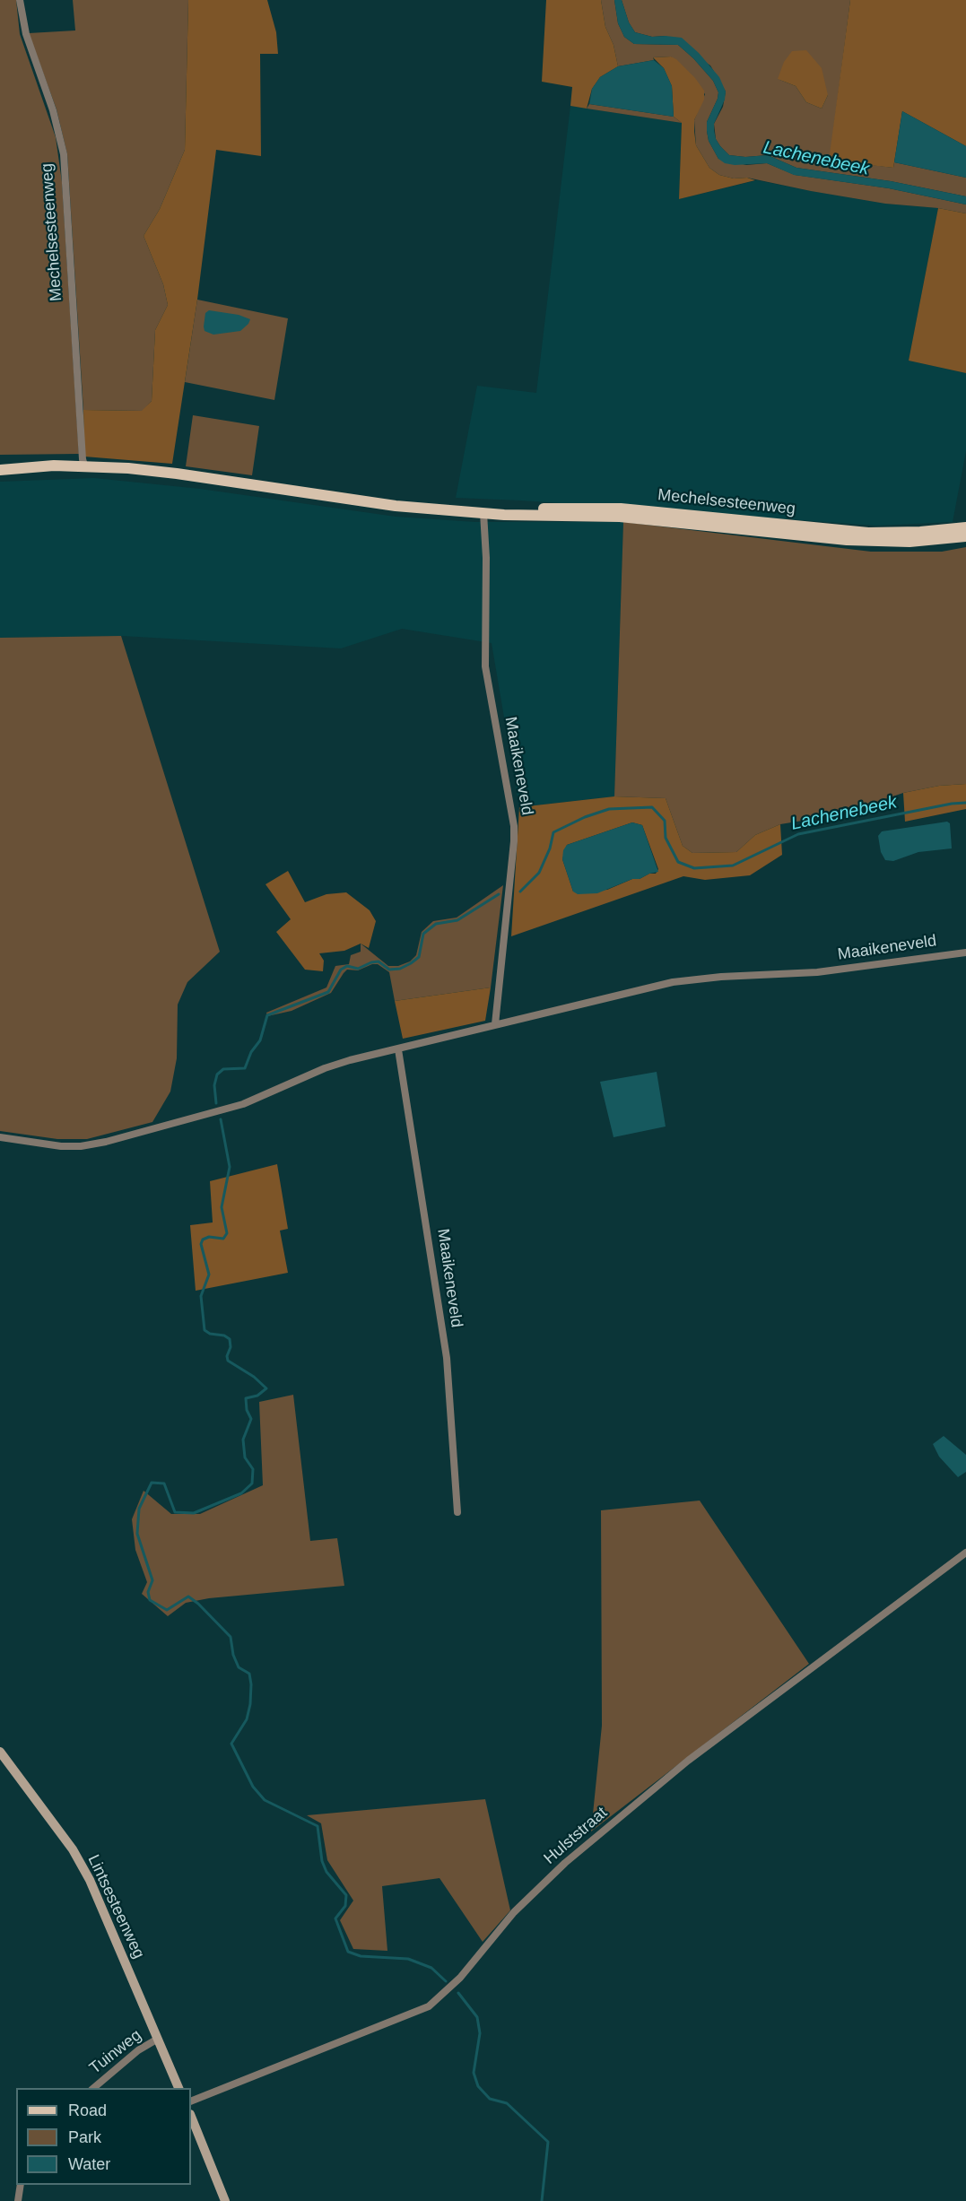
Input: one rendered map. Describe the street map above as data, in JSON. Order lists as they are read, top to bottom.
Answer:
{
  "streets": {
    "main road": ["Mechelsesteenweg"],
    "street": [
      "Maaikeneveld",
      "Hulststraat",
      "Lintsesteenweg",
      "Tuinweg"
    ]
  },
  "crossings": [
    ["Mechelsesteenweg", "Maaikeneveld"],
    ["Lintsesteenweg", "Tuinweg"]
  ],
  "water": ["Lachenebeek"],
  "legend": ["Road", "Park", "Water"]
}
